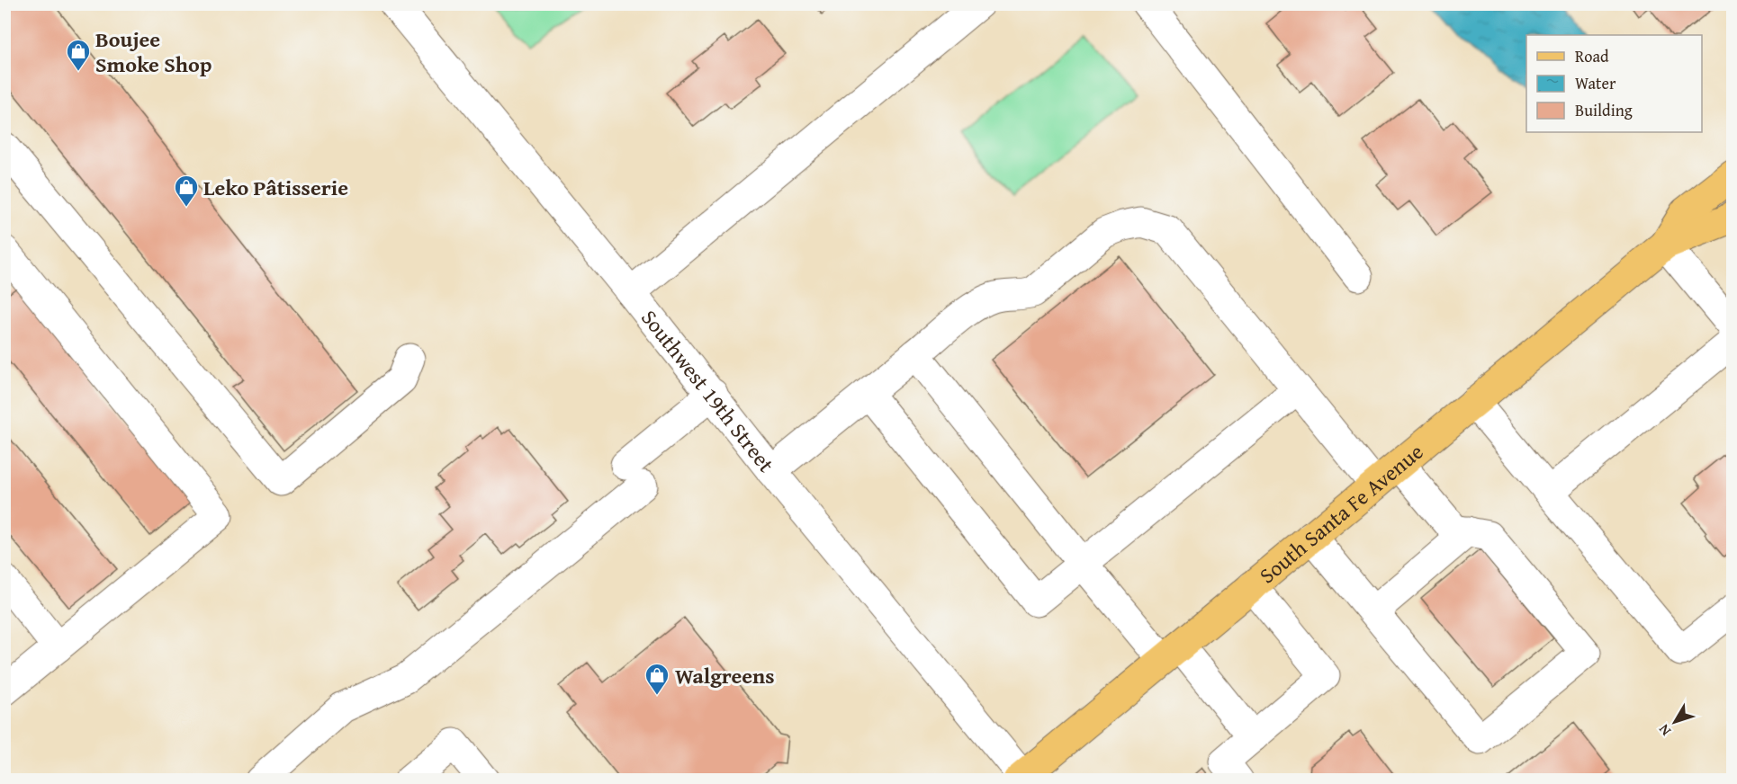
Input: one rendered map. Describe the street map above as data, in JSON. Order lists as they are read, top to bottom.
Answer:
{
  "streets": {
    "main road": ["South Santa Fe Avenue"],
    "street": ["Southwest 19th Street"]
  },
  "crossings": [
    ["Southwest 19th Street", "South Santa Fe Avenue"]
  ],
  "places": {
    "shop": ["Boujee Smoke Shop", "Leko Pâtisserie", "Walgreens"]
  },
  "legend": ["Road", "Water", "Building"],
  "north": "bottom left"
}
